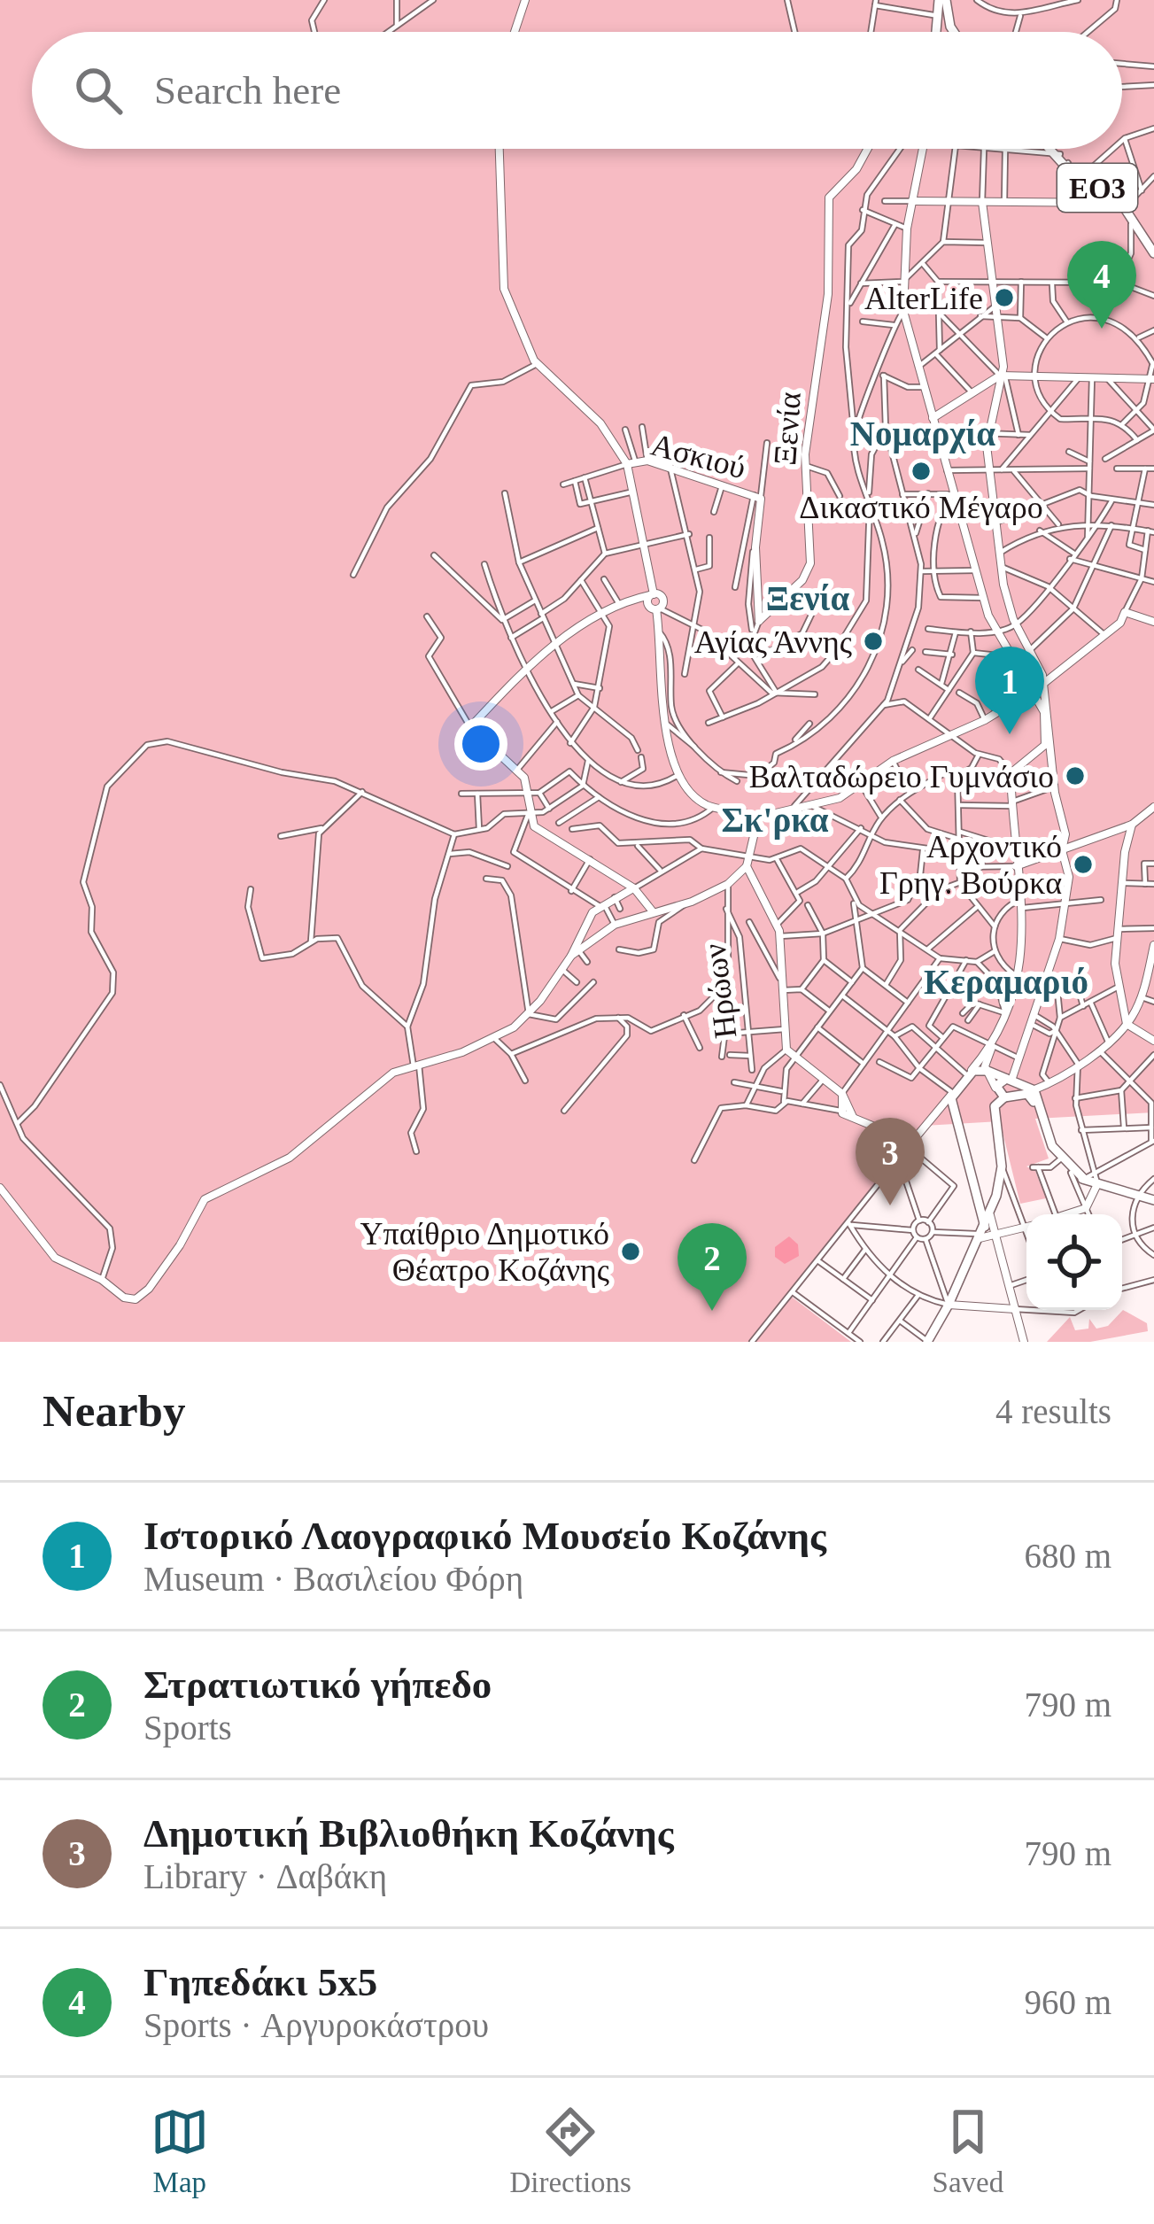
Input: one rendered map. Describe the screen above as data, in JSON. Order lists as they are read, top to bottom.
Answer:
{
  "streets": {
    "main road": ["ΕΟ3"],
    "street": ["Ξενία", "Ασκιού", "Ηρώων"]
  },
  "districts": [
    "Νομαρχία",
    "Ξενία",
    "Σκ'ρκα",
    "Κεραμαριό"
  ],
  "places": [
    "AlterLife",
    "Δικαστικό Μέγαρο",
    "Αγίας Άννης",
    "Βαλταδώρειο Γυμνάσιο",
    "Αρχοντικό Γρηγ. Βούρκα",
    "Υπαίθριο Δημοτικό Θέατρο Κοζάνης"
  ],
  "page": {
    "search": "Search here",
    "pins": [
      "4",
      "1",
      "3",
      "2"
    ],
    "heading": ["Nearby", "4 results"],
    "list": [
      {
        "mark": "1",
        "name": "Ιστορικό Λαογραφικό Μουσείο Κοζάνης",
        "note": "Museum · Βασιλείου Φόρη",
        "value": "680 m"
      },
      {
        "mark": "2",
        "name": "Στρατιωτικό γήπεδο",
        "note": "Sports",
        "value": "790 m"
      },
      {
        "mark": "3",
        "name": "Δημοτική Βιβλιοθήκη Κοζάνης",
        "note": "Library · Δαβάκη",
        "value": "790 m"
      },
      {
        "mark": "4",
        "name": "Γηπεδάκι 5x5",
        "note": "Sports · Αργυροκάστρου",
        "value": "960 m"
      }
    ],
    "nav": ["Map", "Directions", "Saved"]
  }
}
